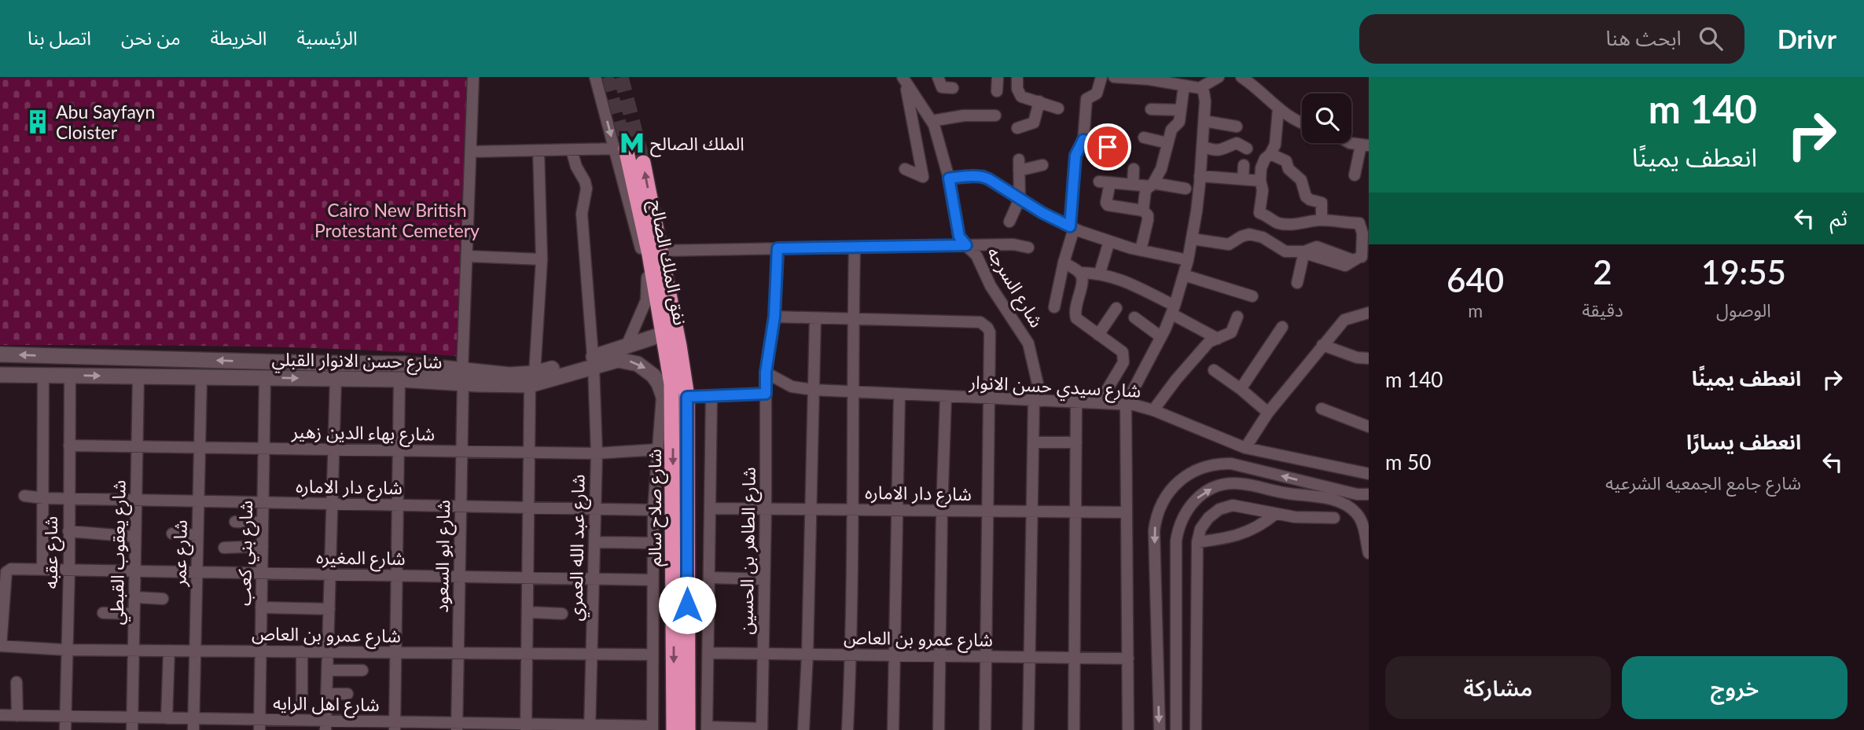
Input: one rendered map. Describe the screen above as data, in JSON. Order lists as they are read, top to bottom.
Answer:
{
  "streets": {
    "highway": ["نفق الملك الصالح", "شارع صلاح سالم"],
    "main road": ["شارع حسن الانوار القبلي"],
    "street": [
      "شارع السرجه",
      "شارع سيدي حسن الانوار",
      "شارع بهاء الدين زهير",
      "شارع دار الاماره",
      "شارع عبد الله العمري",
      "شارع الطاهر بن الحسين",
      "شارع عقبه",
      "شارع يعقوب القبطي",
      "شارع عمر",
      "شارع بني كعب",
      "شارع ابو السعود",
      "شارع المغيره",
      "شارع عمرو بن العاص",
      "شارع اهل الرايه"
    ]
  },
  "crossings": [
    ["نفق الملك الصالح", "شارع حسن الانوار القبلي"],
    ["نفق الملك الصالح", "شارع صلاح سالم"],
    ["شارع السرجه", "شارع سيدي حسن الانوار"],
    ["شارع السرجه", "شارع دار الاماره"],
    ["شارع السرجه", "شارع عمرو بن العاص"],
    ["شارع حسن الانوار القبلي", "شارع صلاح سالم"],
    ["شارع حسن الانوار القبلي", "شارع عبد الله العمري"],
    ["شارع حسن الانوار القبلي", "شارع عقبه"],
    ["شارع حسن الانوار القبلي", "شارع يعقوب القبطي"],
    ["شارع حسن الانوار القبلي", "شارع عمر"],
    ["شارع حسن الانوار القبلي", "شارع بني كعب"],
    ["شارع حسن الانوار القبلي", "شارع ابو السعود"],
    ["شارع سيدي حسن الانوار", "شارع الطاهر بن الحسين"],
    ["شارع بهاء الدين زهير", "شارع عبد الله العمري"],
    ["شارع بهاء الدين زهير", "شارع عقبه"],
    ["شارع بهاء الدين زهير", "شارع يعقوب القبطي"],
    ["شارع بهاء الدين زهير", "شارع عمر"],
    ["شارع بهاء الدين زهير", "شارع بني كعب"],
    ["شارع بهاء الدين زهير", "شارع ابو السعود"],
    ["شارع دار الاماره", "شارع عبد الله العمري"],
    ["شارع دار الاماره", "شارع الطاهر بن الحسين"],
    ["شارع دار الاماره", "شارع عقبه"],
    ["شارع دار الاماره", "شارع يعقوب القبطي"],
    ["شارع دار الاماره", "شارع عمر"],
    ["شارع دار الاماره", "شارع بني كعب"],
    ["شارع دار الاماره", "شارع ابو السعود"],
    ["شارع عبد الله العمري", "شارع المغيره"],
    ["شارع عبد الله العمري", "شارع عمرو بن العاص"],
    ["شارع عبد الله العمري", "شارع اهل الرايه"],
    ["شارع الطاهر بن الحسين", "شارع عمرو بن العاص"],
    ["شارع عقبه", "شارع المغيره"],
    ["شارع عقبه", "شارع عمرو بن العاص"],
    ["شارع عقبه", "شارع اهل الرايه"],
    ["شارع يعقوب القبطي", "شارع المغيره"],
    ["شارع يعقوب القبطي", "شارع عمرو بن العاص"],
    ["شارع يعقوب القبطي", "شارع اهل الرايه"],
    ["شارع عمر", "شارع المغيره"],
    ["شارع عمر", "شارع عمرو بن العاص"],
    ["شارع عمر", "شارع اهل الرايه"],
    ["شارع بني كعب", "شارع المغيره"],
    ["شارع بني كعب", "شارع عمرو بن العاص"],
    ["شارع بني كعب", "شارع اهل الرايه"],
    ["شارع ابو السعود", "شارع المغيره"],
    ["شارع ابو السعود", "شارع عمرو بن العاص"],
    ["شارع ابو السعود", "شارع اهل الرايه"],
    ["شارع المغيره", "شارع عمرو بن العاص"]
  ],
  "parks": ["Cairo New British Protestant Cemetery"],
  "places": {
    "building": ["Abu Sayfayn Cloister"],
    "metro station": ["الملك الصالح"]
  },
  "page": {
    "header": "Drivr",
    "search": "ابحث هنا",
    "nav": [
      "الرئيسية",
      "الخريطة",
      "من نحن",
      "اتصل بنا"
    ],
    "turn": ["140 m", "انعطف يمينًا"],
    "then": "ثم",
    "eta": [
      "19:55",
      "الوصول",
      "2",
      "دقيقة",
      "640",
      "m"
    ],
    "list": [
      {
        "name": "انعطف يمينًا",
        "value": "140 m"
      },
      {
        "name": "انعطف يسارًا",
        "note": "شارع جامع الجمعيه الشرعيه",
        "value": "50 m"
      }
    ],
    "buttons": ["خروج", "مشاركة"]
  }
}
